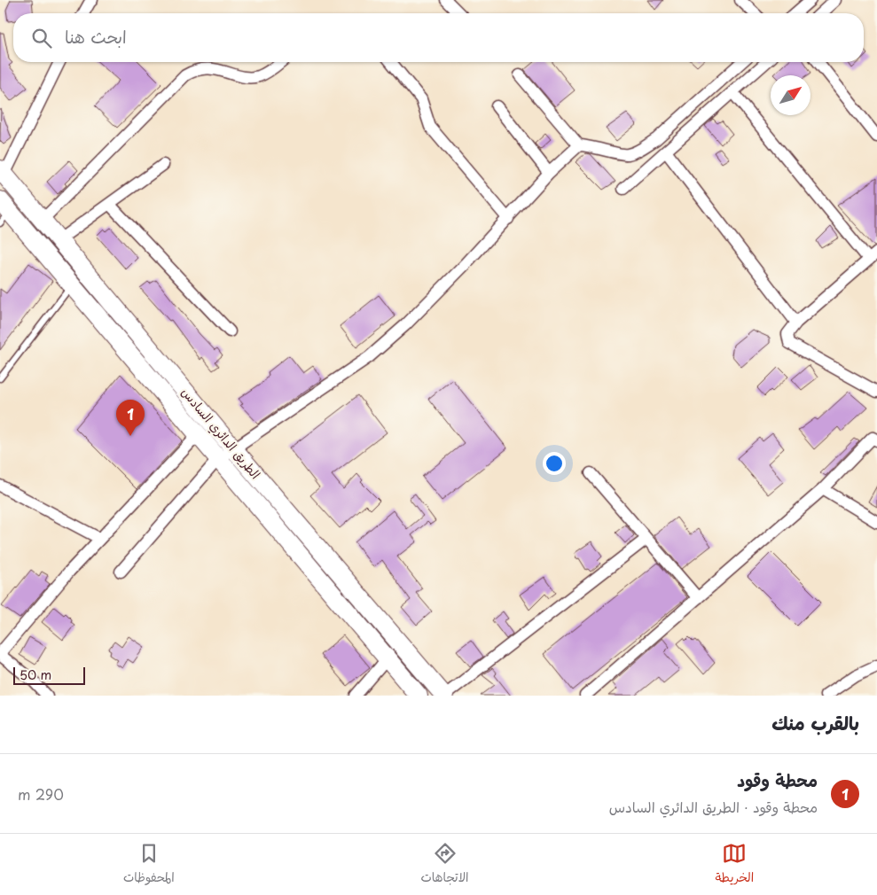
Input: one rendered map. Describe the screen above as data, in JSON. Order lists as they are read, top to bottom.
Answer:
{
  "streets": {
    "highway": ["الطريق الدائري السادس"]
  },
  "scale_bar": "50 m",
  "north": "top right",
  "page": {
    "search": "ابحث هنا",
    "pins": "1",
    "scale": "50 m",
    "heading": "بالقرب منك",
    "list": [
      {
        "mark": "1",
        "name": "محطة وقود",
        "note": "محطة وقود · الطريق الدائري السادس",
        "value": "290 m"
      }
    ],
    "nav": ["الخريطة", "الاتجاهات", "المحفوظات"]
  }
}
